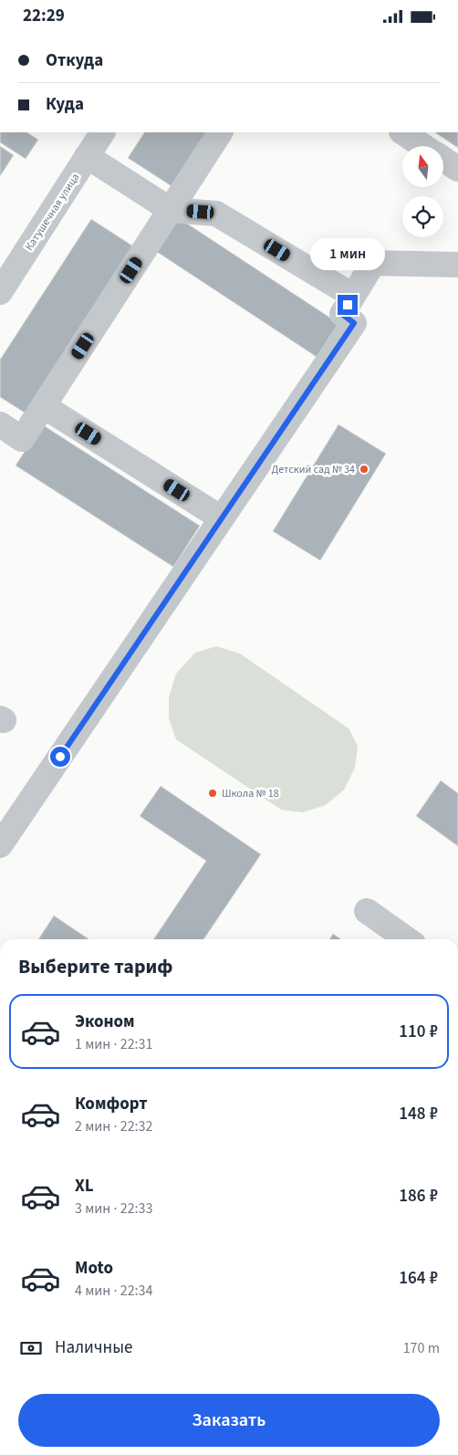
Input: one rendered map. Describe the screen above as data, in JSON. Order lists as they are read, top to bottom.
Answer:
{
  "streets": {
    "street": ["Катушечная улица"]
  },
  "places": ["Детский сад № 34", "Школа № 18"],
  "north": "top",
  "page": {
    "status": "22:29",
    "banner": ["Откуда", "Куда"],
    "bubble": "1 мин",
    "heading": "Выберите тариф",
    "list": [
      {
        "name": "Эконом",
        "note": "1 мин · 22:31",
        "value": "110 ₽"
      },
      {
        "name": "Комфорт",
        "note": "2 мин · 22:32",
        "value": "148 ₽"
      },
      {
        "name": "XL",
        "note": "3 мин · 22:33",
        "value": "186 ₽"
      },
      {
        "name": "Moto",
        "note": "4 мин · 22:34",
        "value": "164 ₽"
      }
    ],
    "pay": ["Наличные", "170 m"],
    "buttons": "Заказать"
  }
}
